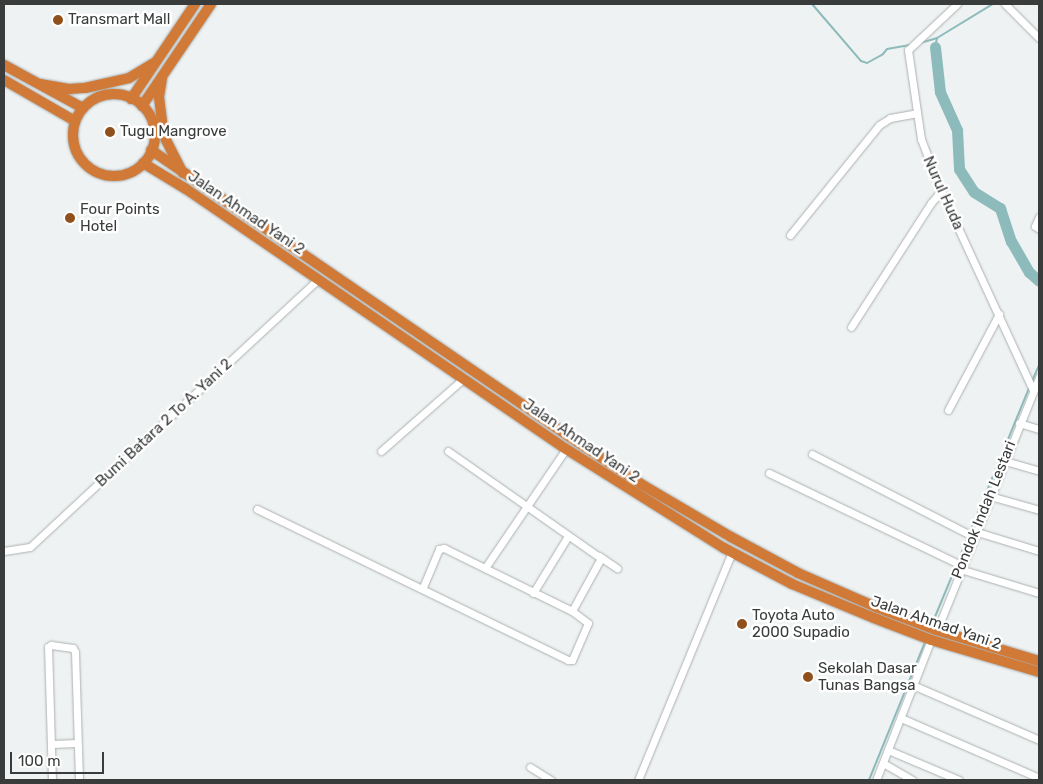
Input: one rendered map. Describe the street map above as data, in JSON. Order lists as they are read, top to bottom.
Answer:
{
  "streets": {
    "highway": ["Jalan Ahmad Yani 2"],
    "street": ["Nurul Huda", "Bumi Batara 2 To A. Yani 2", "Pondok Indah Lestari"]
  },
  "crossings": [
    ["Nurul Huda", "Pondok Indah Lestari"],
    ["Jalan Ahmad Yani 2", "Bumi Batara 2 To A. Yani 2"],
    ["Jalan Ahmad Yani 2", "Pondok Indah Lestari"]
  ],
  "places": [
    "Transmart Mall",
    "Tugu Mangrove",
    "Four Points Hotel",
    "Toyota Auto 2000 Supadio",
    "Sekolah Dasar Tunas Bangsa"
  ],
  "scale_bar": "100 m"
}
